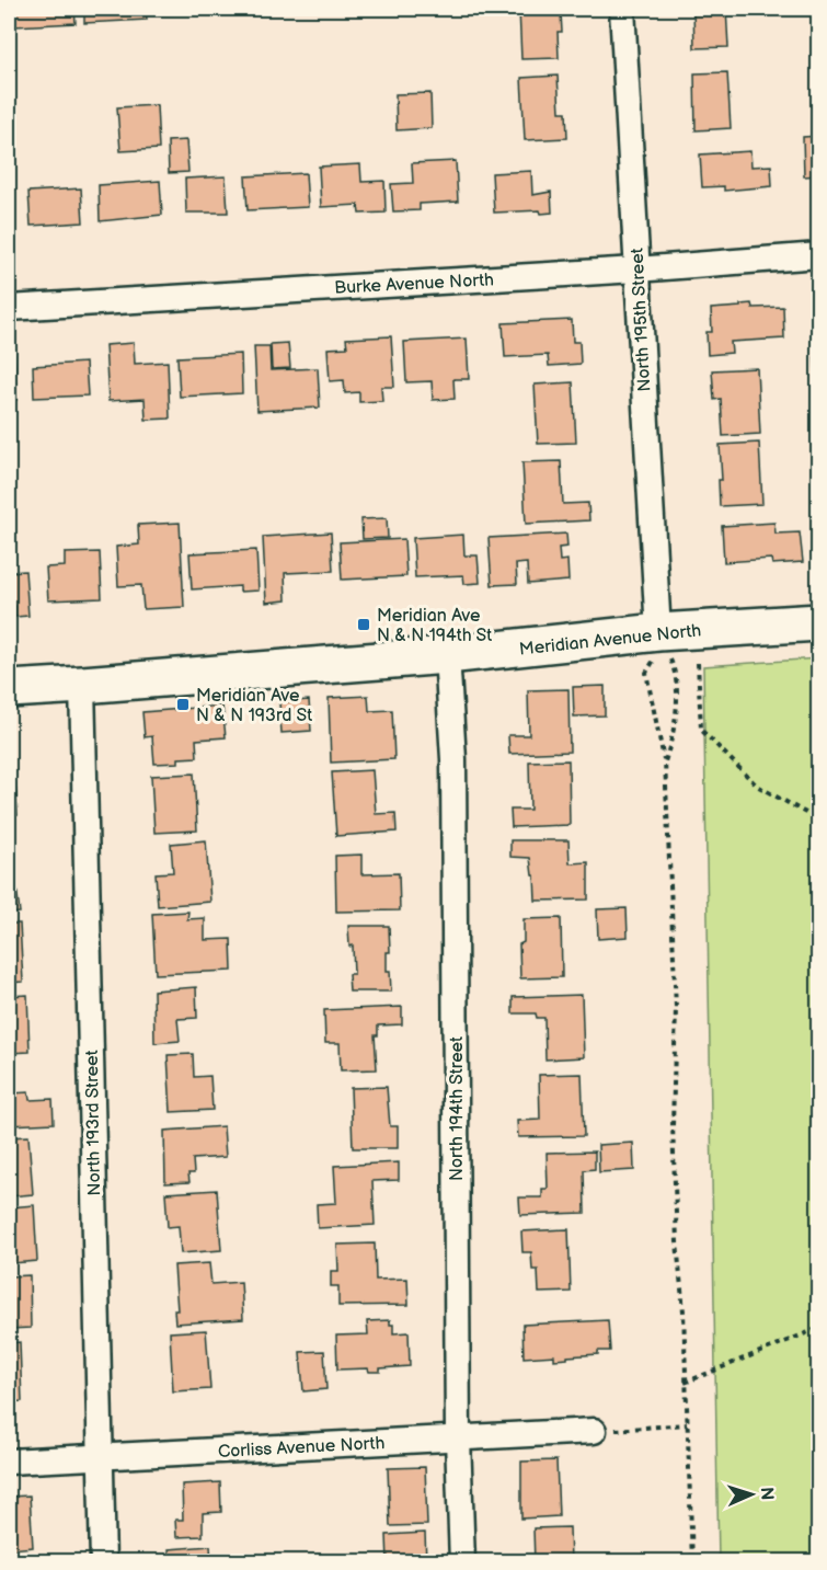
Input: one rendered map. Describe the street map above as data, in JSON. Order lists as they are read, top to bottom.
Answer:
{
  "streets": {
    "street": [
      "Burke Avenue North",
      "North 195th Street",
      "Meridian Avenue North",
      "North 194th Street",
      "North 193rd Street",
      "Corliss Avenue North"
    ]
  },
  "crossings": [
    ["Burke Avenue North", "North 195th Street"],
    ["North 195th Street", "Meridian Avenue North"],
    ["Meridian Avenue North", "North 194th Street"],
    ["Meridian Avenue North", "North 193rd Street"],
    ["North 194th Street", "Corliss Avenue North"],
    ["North 193rd Street", "Corliss Avenue North"]
  ],
  "places": {
    "transit": ["Meridian Ave N & N 194th St", "Meridian Ave N & N 193rd St"]
  },
  "north": "right"
}
